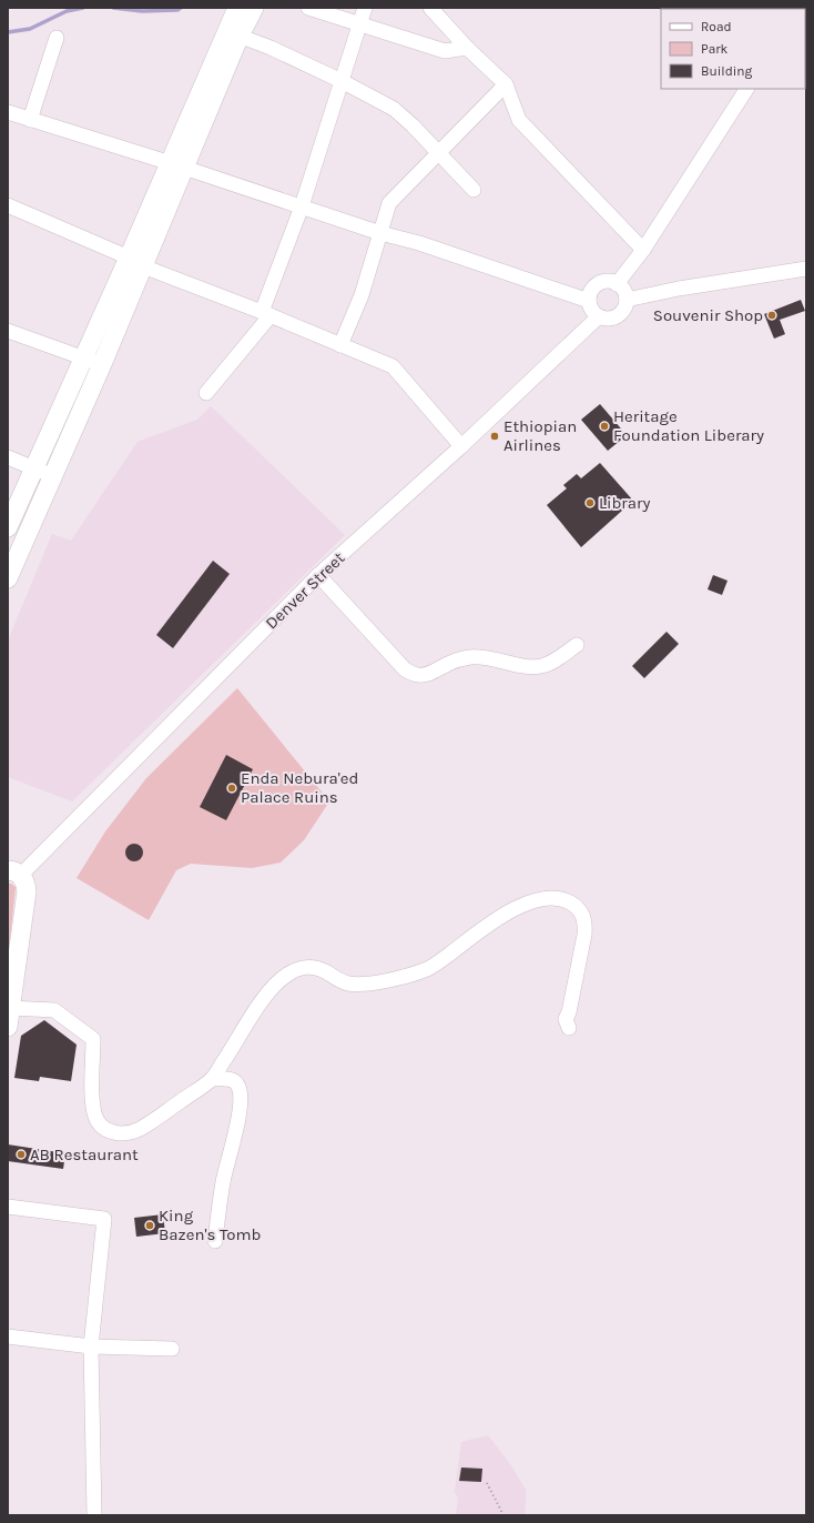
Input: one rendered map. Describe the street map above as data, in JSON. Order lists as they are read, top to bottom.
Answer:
{
  "streets": {
    "street": ["Denver Street"]
  },
  "places": [
    "Souvenir Shop",
    "Heritage Foundation Liberary",
    "Ethiopian Airlines",
    "Library",
    "Enda Nebura'ed Palace Ruins",
    "AB Restaurant",
    "King Bazen's Tomb"
  ],
  "legend": ["Road", "Park", "Building"]
}
